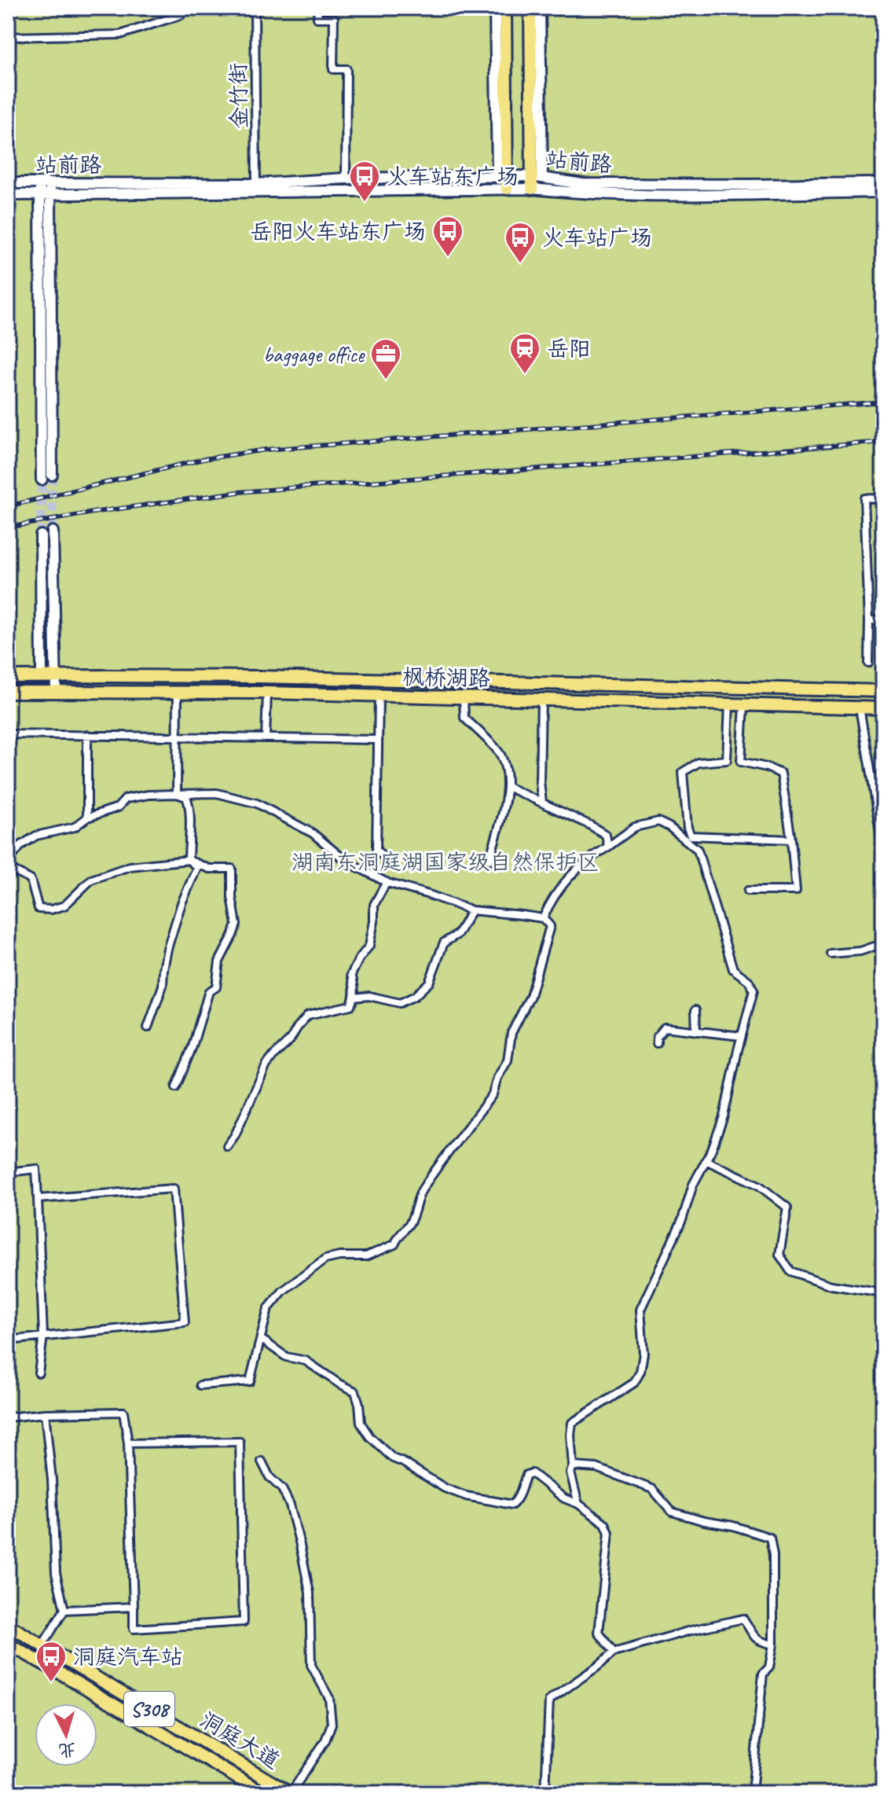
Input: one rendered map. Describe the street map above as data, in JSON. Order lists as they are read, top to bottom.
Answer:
{
  "streets": {
    "main road": [
      "站前路",
      "枫桥湖路",
      "S308",
      "洞庭大道"
    ],
    "street": ["金竹街"]
  },
  "crossings": [
    ["金竹街", "站前路"]
  ],
  "parks": ["湖南东洞庭湖国家级自然保护区"],
  "places": {
    "bus stop": [
      "火车站东广场",
      "岳阳火车站东广场",
      "火车站广场",
      "洞庭汽车站"
    ],
    "station": ["岳阳"],
    "office": ["baggage office"]
  },
  "north": "bottom"
}
